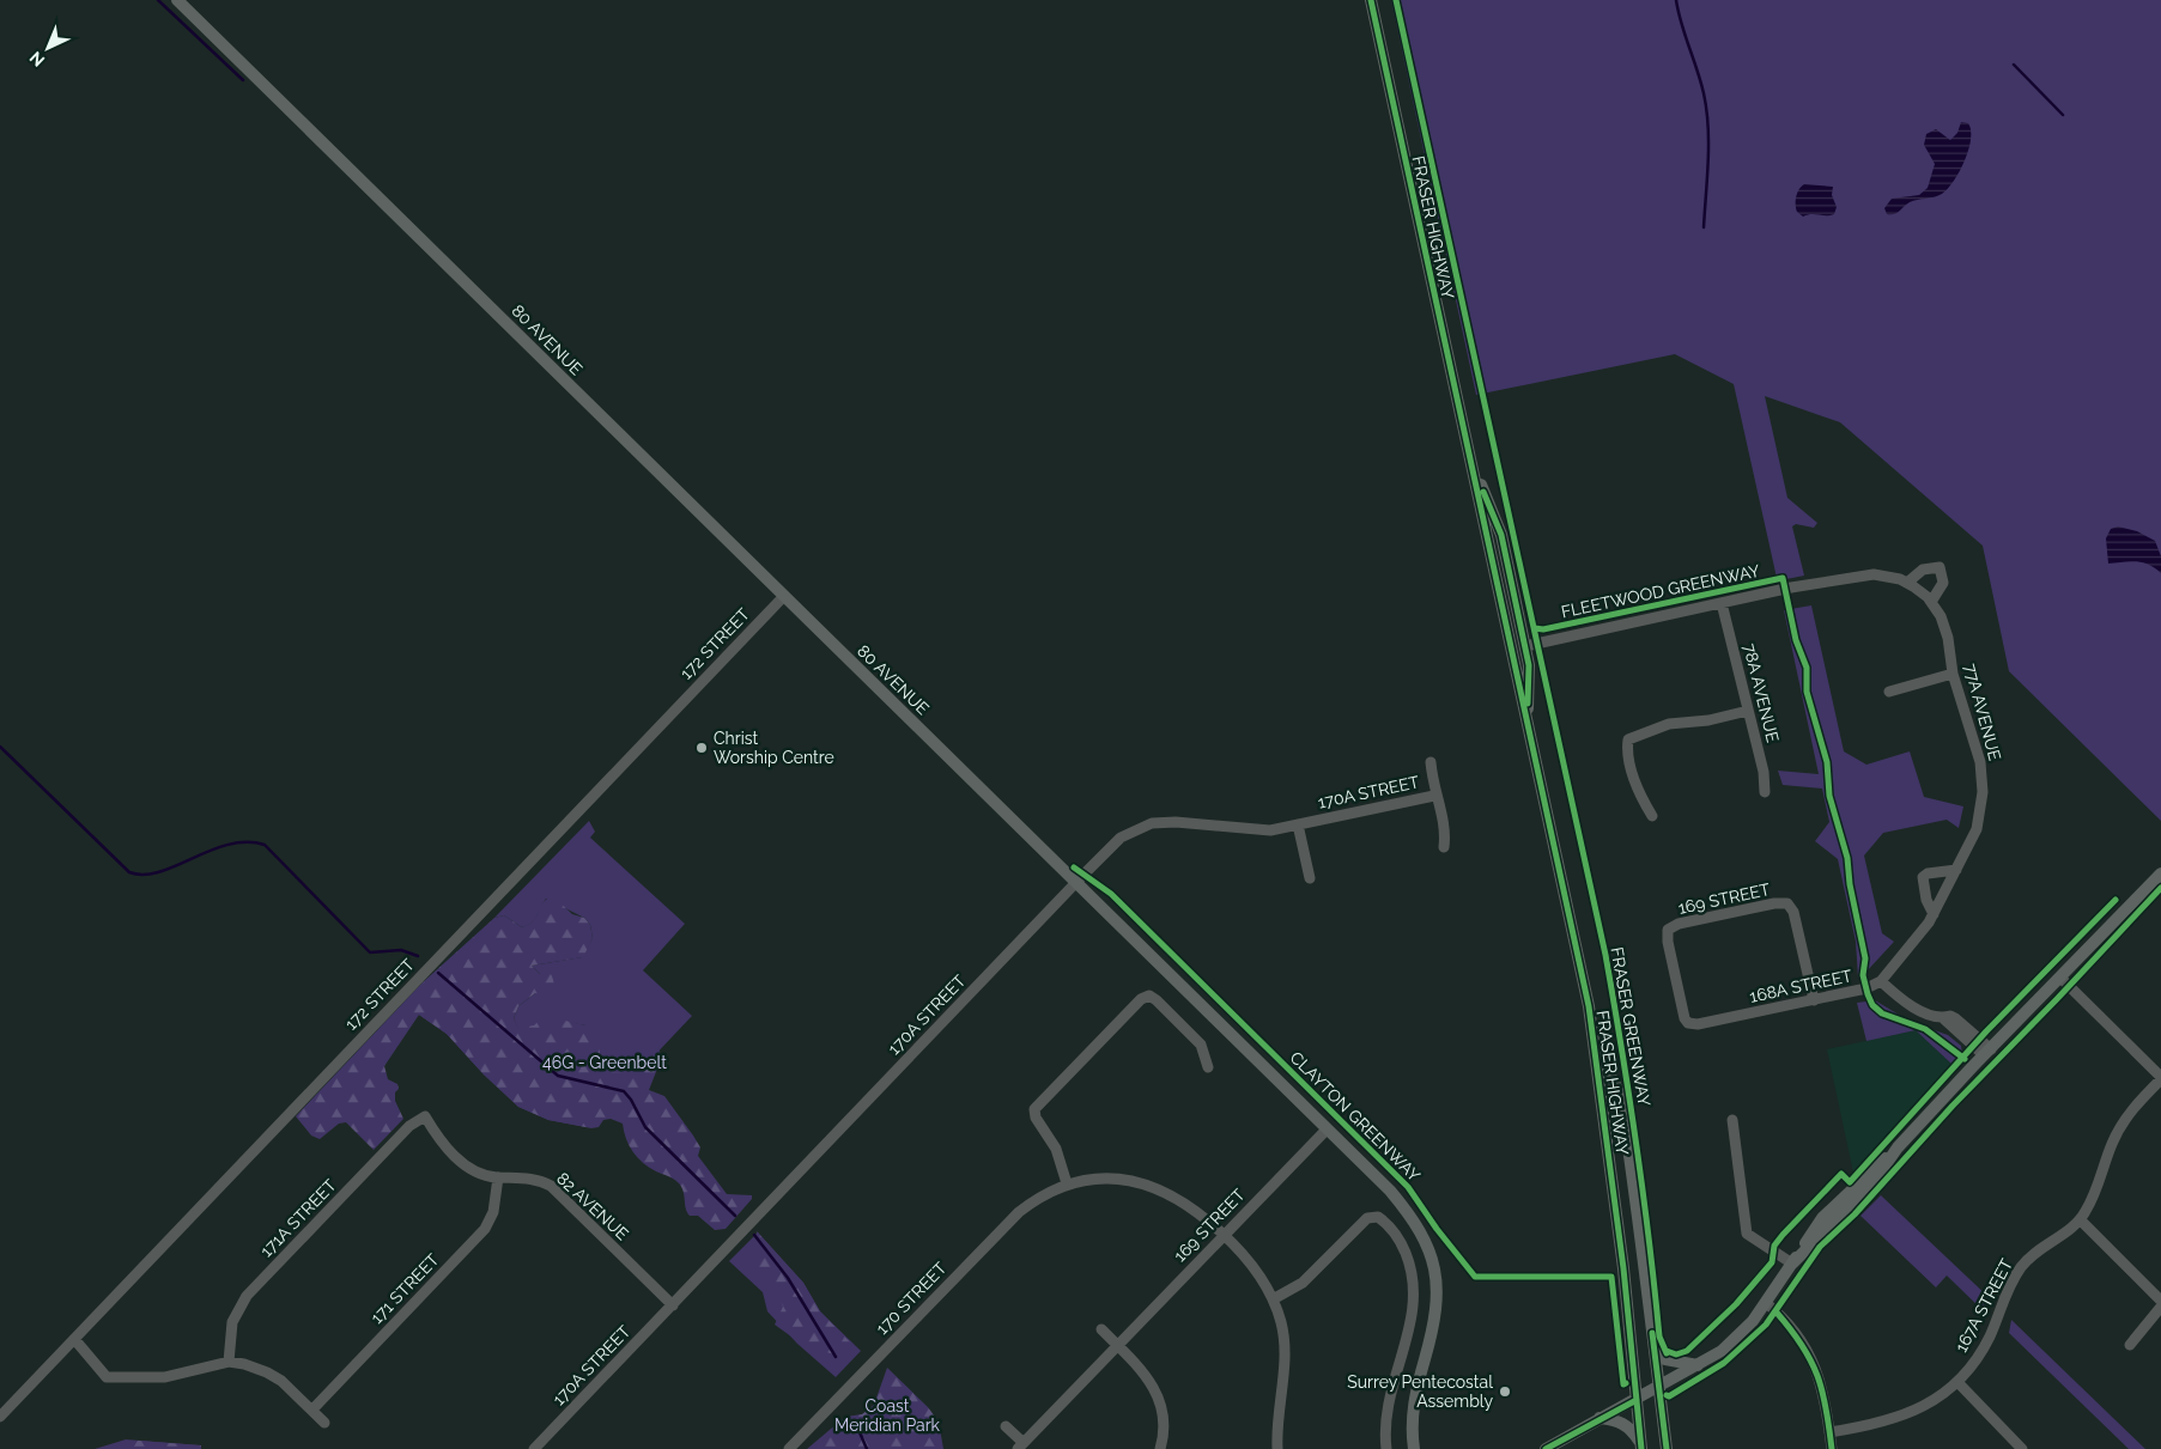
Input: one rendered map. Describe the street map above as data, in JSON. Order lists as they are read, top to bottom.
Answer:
{
  "streets": {
    "main road": ["FRASER HIGHWAY", "80 AVENUE"],
    "street": [
      "172 STREET",
      "78A AVENUE",
      "77A AVENUE",
      "170A STREET",
      "169 STREET",
      "168A STREET",
      "82 AVENUE",
      "171A STREET",
      "171 STREET",
      "170 STREET",
      "167A STREET"
    ],
    "cycle path": ["FLEETWOOD GREENWAY", "FRASER GREENWAY", "CLAYTON GREENWAY"]
  },
  "crossings": [
    ["80 AVENUE", "172 STREET"],
    ["80 AVENUE", "170A STREET"],
    ["80 AVENUE", "169 STREET"],
    ["170A STREET", "82 AVENUE"],
    ["169 STREET", "168A STREET"],
    ["169 STREET", "170 STREET"],
    ["82 AVENUE", "171A STREET"],
    ["82 AVENUE", "171 STREET"]
  ],
  "parks": ["46G - Greenbelt", "Coast Meridian Park"],
  "places": ["Christ Worship Centre", "Surrey Pentecostal Assembly"],
  "north": "bottom left"
}
